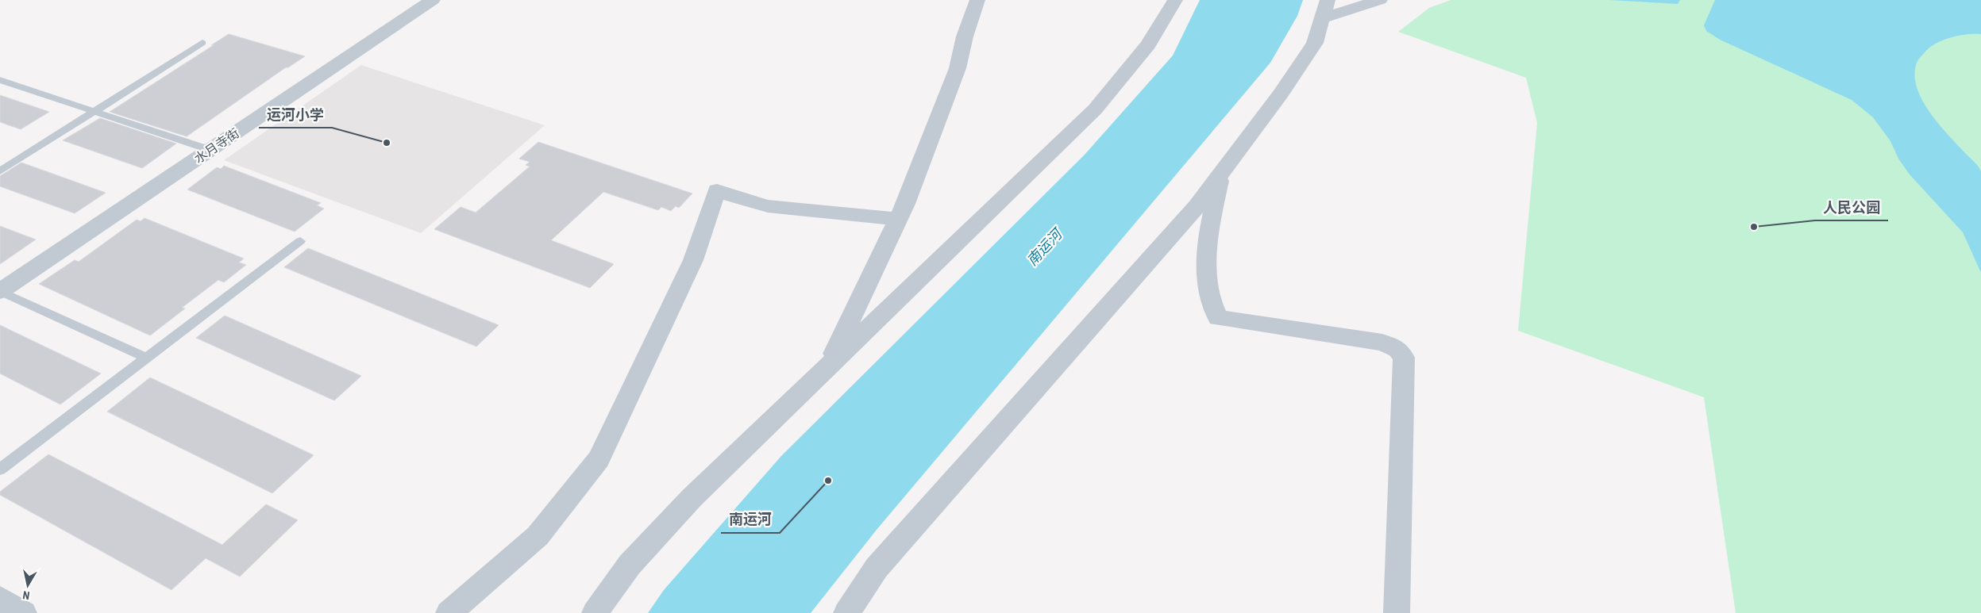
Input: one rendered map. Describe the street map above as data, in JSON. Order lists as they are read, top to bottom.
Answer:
{
  "streets": {
    "street": ["水月寺街"]
  },
  "water": ["南运河"],
  "places": ["运河小学", "人民公园", "南运河"],
  "north": "bottom"
}
